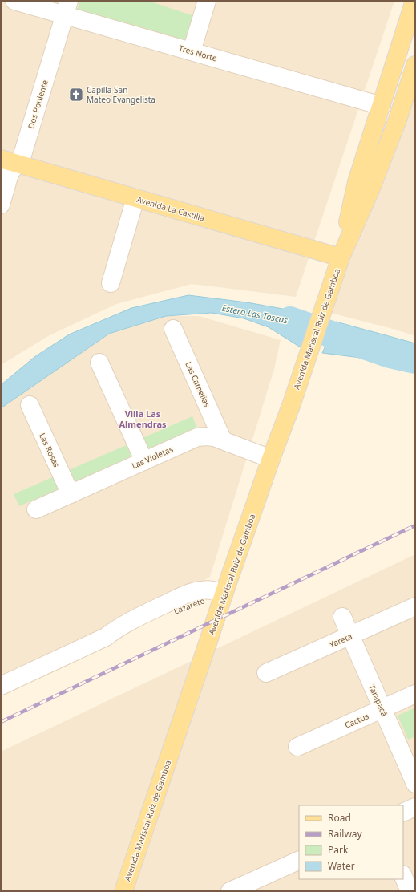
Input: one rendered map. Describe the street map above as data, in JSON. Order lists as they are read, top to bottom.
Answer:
{
  "streets": {
    "main road": ["Avenida La Castilla", "Avenida Mariscal Ruiz de Gamboa"],
    "street": [
      "Tres Norte",
      "Dos Poniente",
      "Las Camelias",
      "Las Rosas",
      "Las Violetas",
      "Lazareto",
      "Yareta",
      "Tarapacá",
      "Cactus"
    ]
  },
  "crossings": [
    ["Tres Norte", "Dos Poniente"],
    ["Tres Norte", "Avenida Mariscal Ruiz de Gamboa"],
    ["Dos Poniente", "Avenida La Castilla"],
    ["Avenida La Castilla", "Avenida Mariscal Ruiz de Gamboa"],
    ["Avenida Mariscal Ruiz de Gamboa", "Las Violetas"],
    ["Avenida Mariscal Ruiz de Gamboa", "Lazareto"],
    ["Las Camelias", "Las Violetas"],
    ["Las Rosas", "Las Violetas"],
    ["Yareta", "Tarapacá"],
    ["Tarapacá", "Cactus"]
  ],
  "districts": ["Villa Las Almendras"],
  "water": ["Estero Las Toscas"],
  "places": {
    "church": ["Capilla San Mateo Evangelista"]
  },
  "legend": [
    "Road",
    "Railway",
    "Park",
    "Water"
  ]
}
